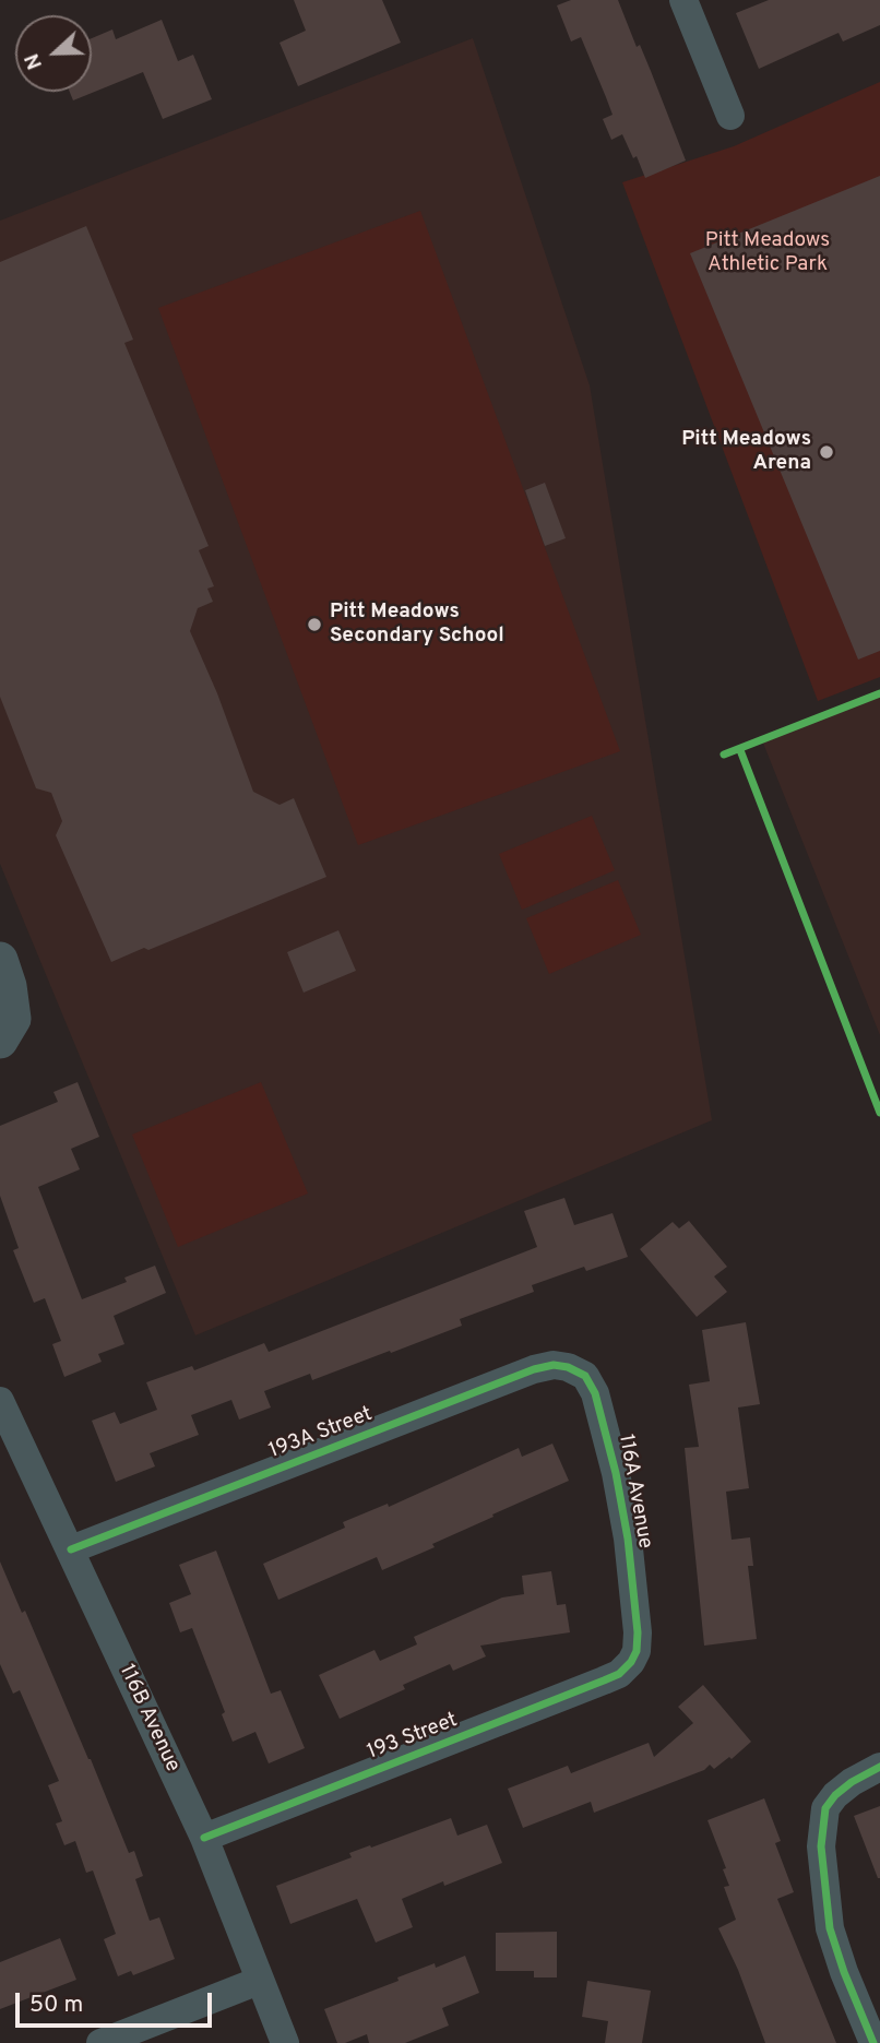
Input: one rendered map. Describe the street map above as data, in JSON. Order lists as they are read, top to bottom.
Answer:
{
  "streets": {
    "street": [
      "193A Street",
      "116A Avenue",
      "116B Avenue",
      "193 Street"
    ]
  },
  "crossings": [
    ["193A Street", "116A Avenue"],
    ["193A Street", "116B Avenue"],
    ["116A Avenue", "193 Street"],
    ["116B Avenue", "193 Street"]
  ],
  "parks": ["Pitt Meadows Athletic Park"],
  "places": ["Pitt Meadows Arena", "Pitt Meadows Secondary School"],
  "scale_bar": "50 m",
  "north": "left"
}
